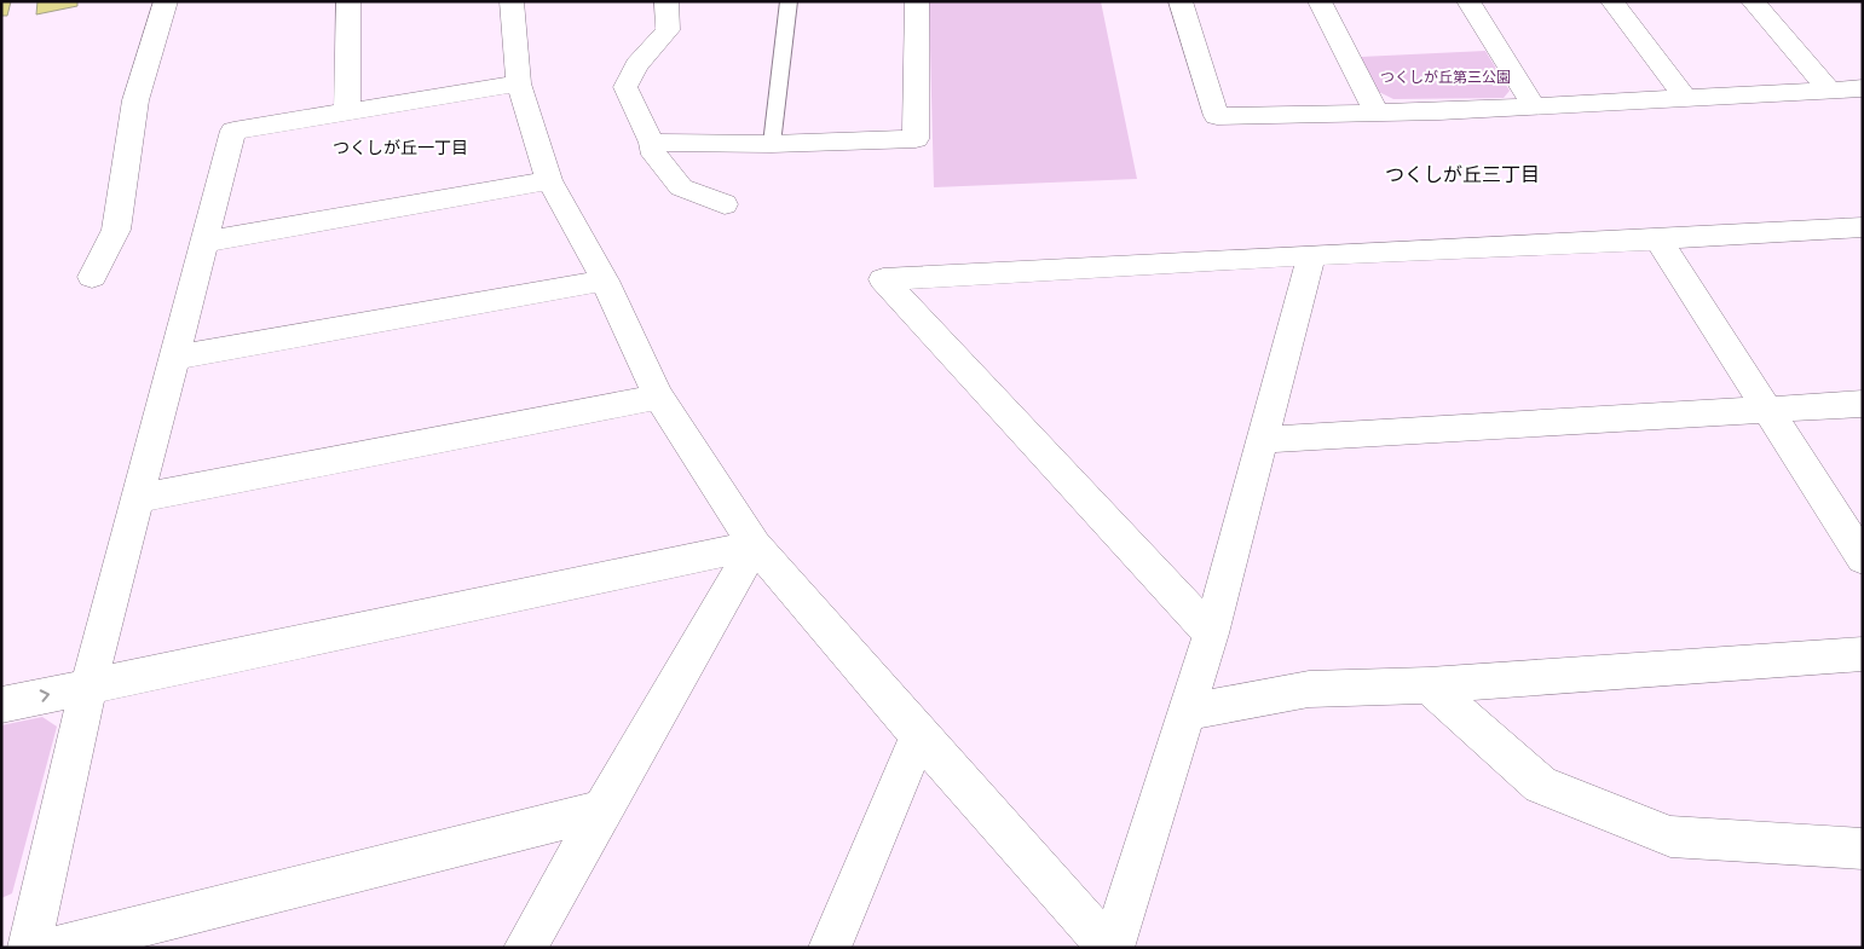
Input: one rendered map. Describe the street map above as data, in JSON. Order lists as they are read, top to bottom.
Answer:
{
  "districts": ["つくしが丘一丁目", "つくしが丘三丁目"],
  "parks": ["つくしが丘第三公園"]
}
